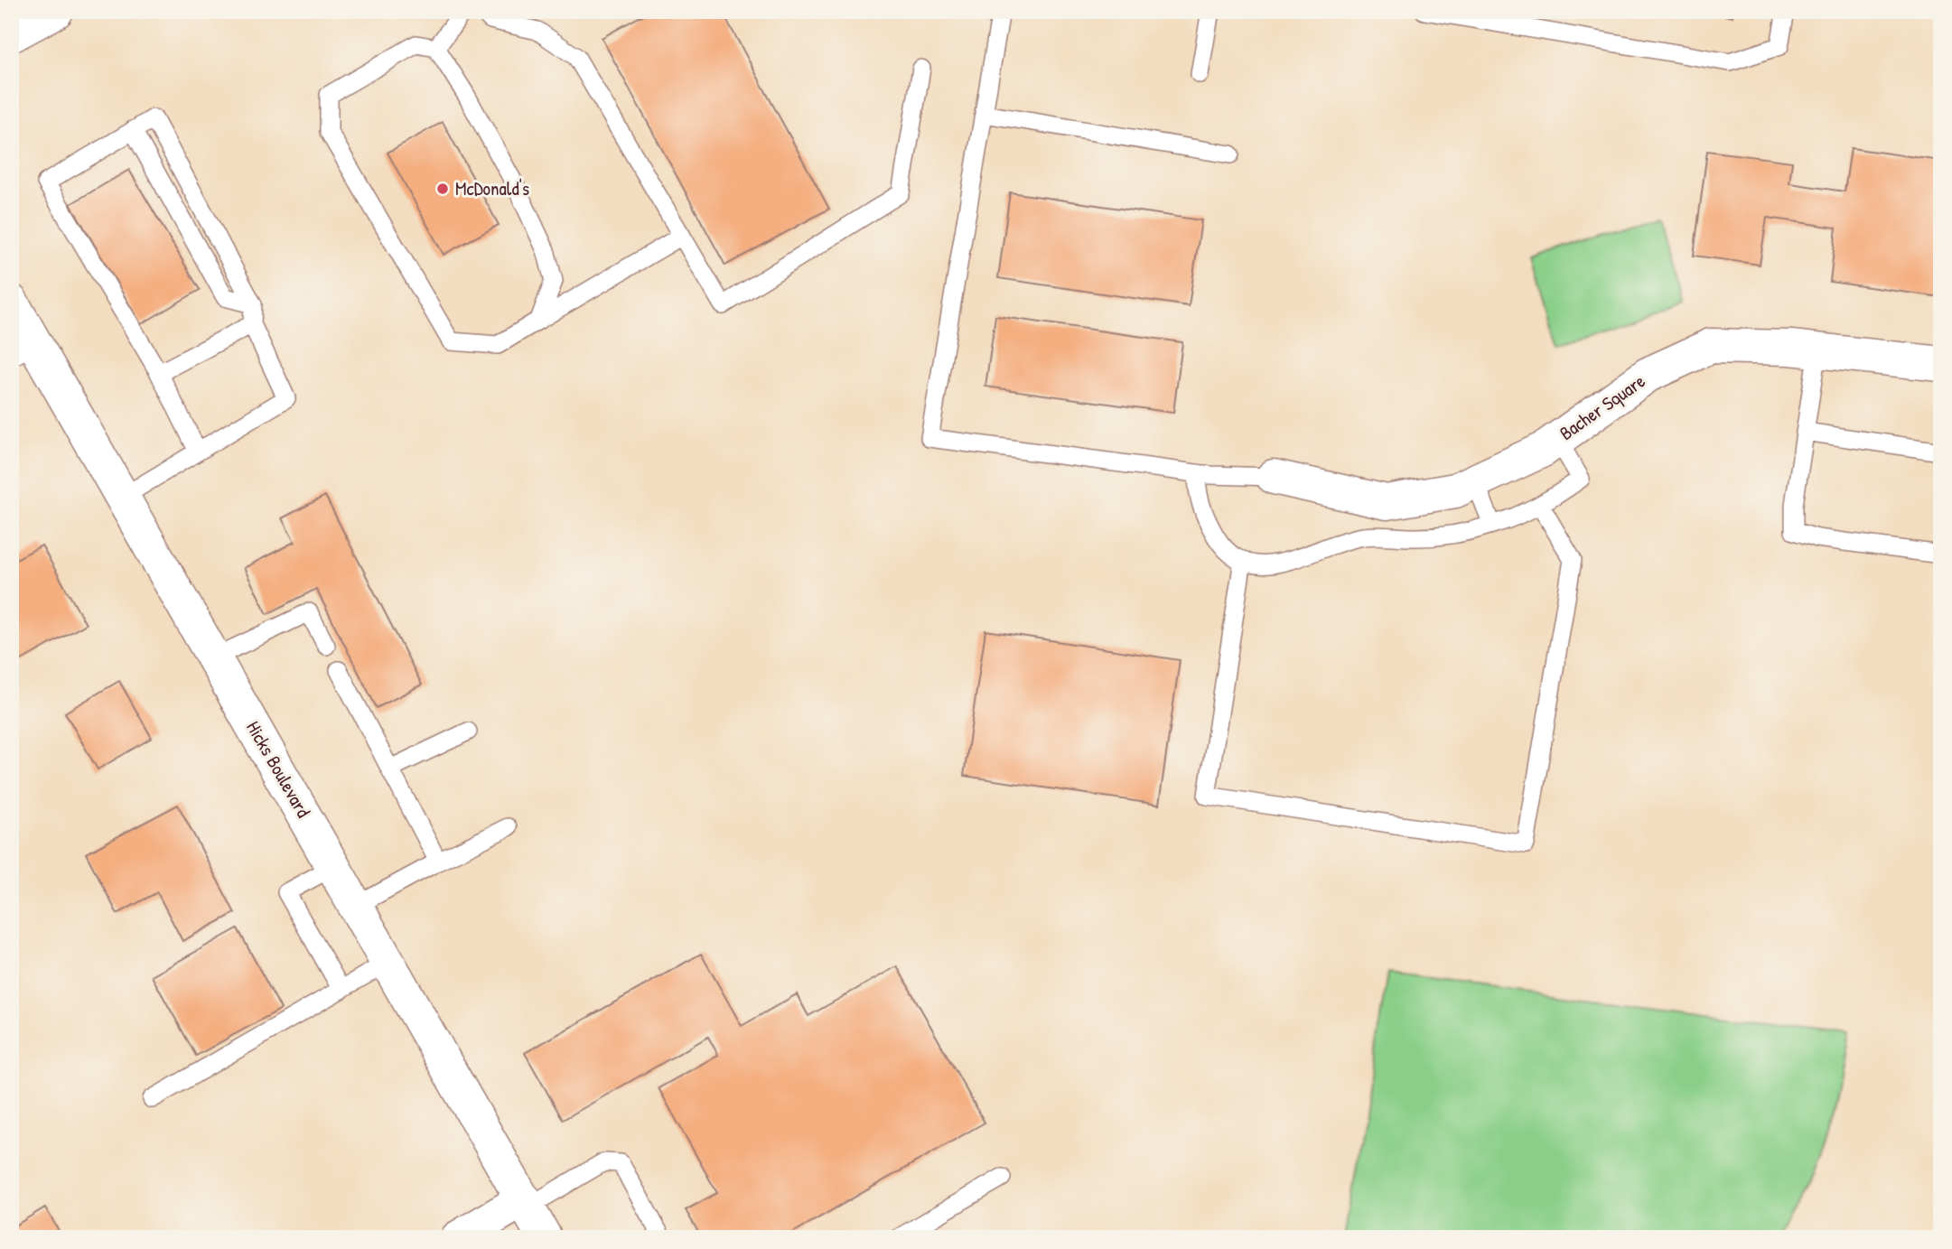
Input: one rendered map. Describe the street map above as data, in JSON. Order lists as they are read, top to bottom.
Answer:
{
  "streets": {
    "street": ["Bacher Square", "Hicks Boulevard"]
  },
  "places": ["McDonald's"]
}
